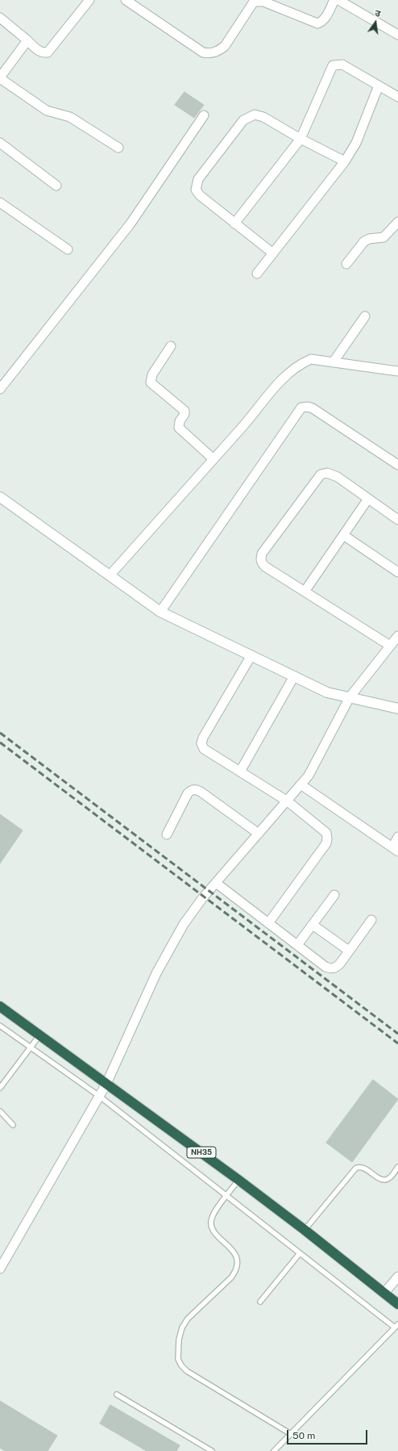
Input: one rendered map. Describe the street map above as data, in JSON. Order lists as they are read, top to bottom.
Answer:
{
  "streets": {
    "highway": ["NH35"]
  },
  "scale_bar": "50 m",
  "north": "top"
}
